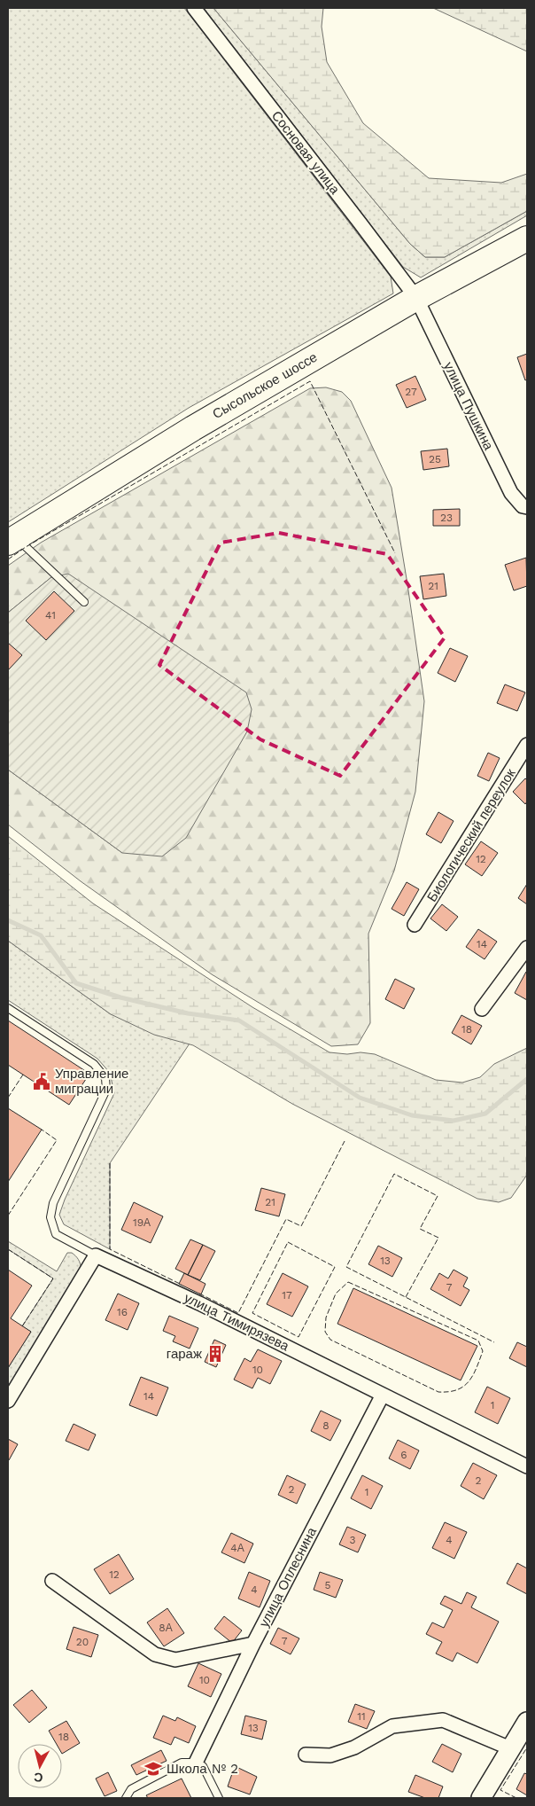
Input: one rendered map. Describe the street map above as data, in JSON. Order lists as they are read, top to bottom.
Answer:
{
  "streets": {
    "highway": ["Сысольское шоссе"],
    "street": [
      "Сосновая улица",
      "улица Пушкина",
      "Биологический переулок",
      "улица Тимирязева",
      "улица Оплеснина"
    ]
  },
  "crossings": [
    ["Сосновая улица", "Сысольское шоссе"],
    ["Сосновая улица", "улица Пушкина"],
    ["Сысольское шоссе", "улица Пушкина"],
    ["улица Тимирязева", "улица Оплеснина"]
  ],
  "places": {
    "public building": ["Управление миграции"],
    "building": ["гараж"],
    "school or university": ["Школа № 2"]
  },
  "house_numbers": [
    "27",
    "25",
    "23",
    "21",
    "41",
    "12",
    "14",
    "18",
    "21",
    "19А",
    "13",
    "7",
    "17",
    "16",
    "10",
    "14",
    "1",
    "8",
    "6",
    "2",
    "2",
    "1",
    "3",
    "4",
    "4А",
    "12",
    "5",
    "4",
    "8А",
    "7",
    "20",
    "10",
    "11",
    "13",
    "18"
  ],
  "north": "bottom"
}
